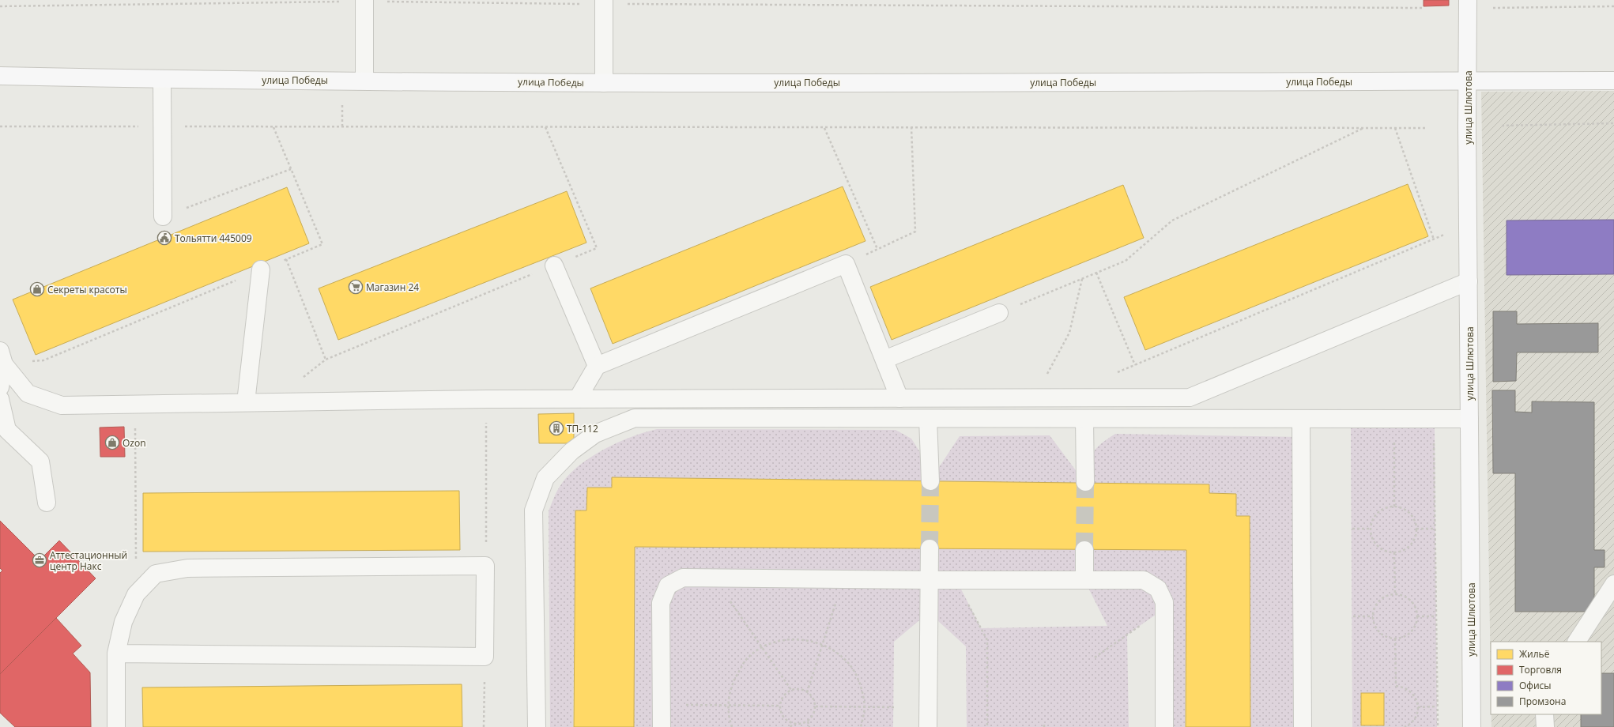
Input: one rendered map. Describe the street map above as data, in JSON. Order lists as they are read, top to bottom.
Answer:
{
  "streets": {
    "main road": ["улица Победы", "улица Шлютова"]
  },
  "crossings": [
    ["улица Победы", "улица Шлютова"]
  ],
  "places": {
    "public building": ["Тольятти 445009"],
    "supermarket": ["Магазин 24"],
    "shop": ["Секреты красоты", "Ozon"],
    "building": ["ТП-112"],
    "office": ["Аттестационный центр Накс"]
  },
  "legend": [
    "Жильё",
    "Торговля",
    "Офисы",
    "Промзона"
  ]
}
